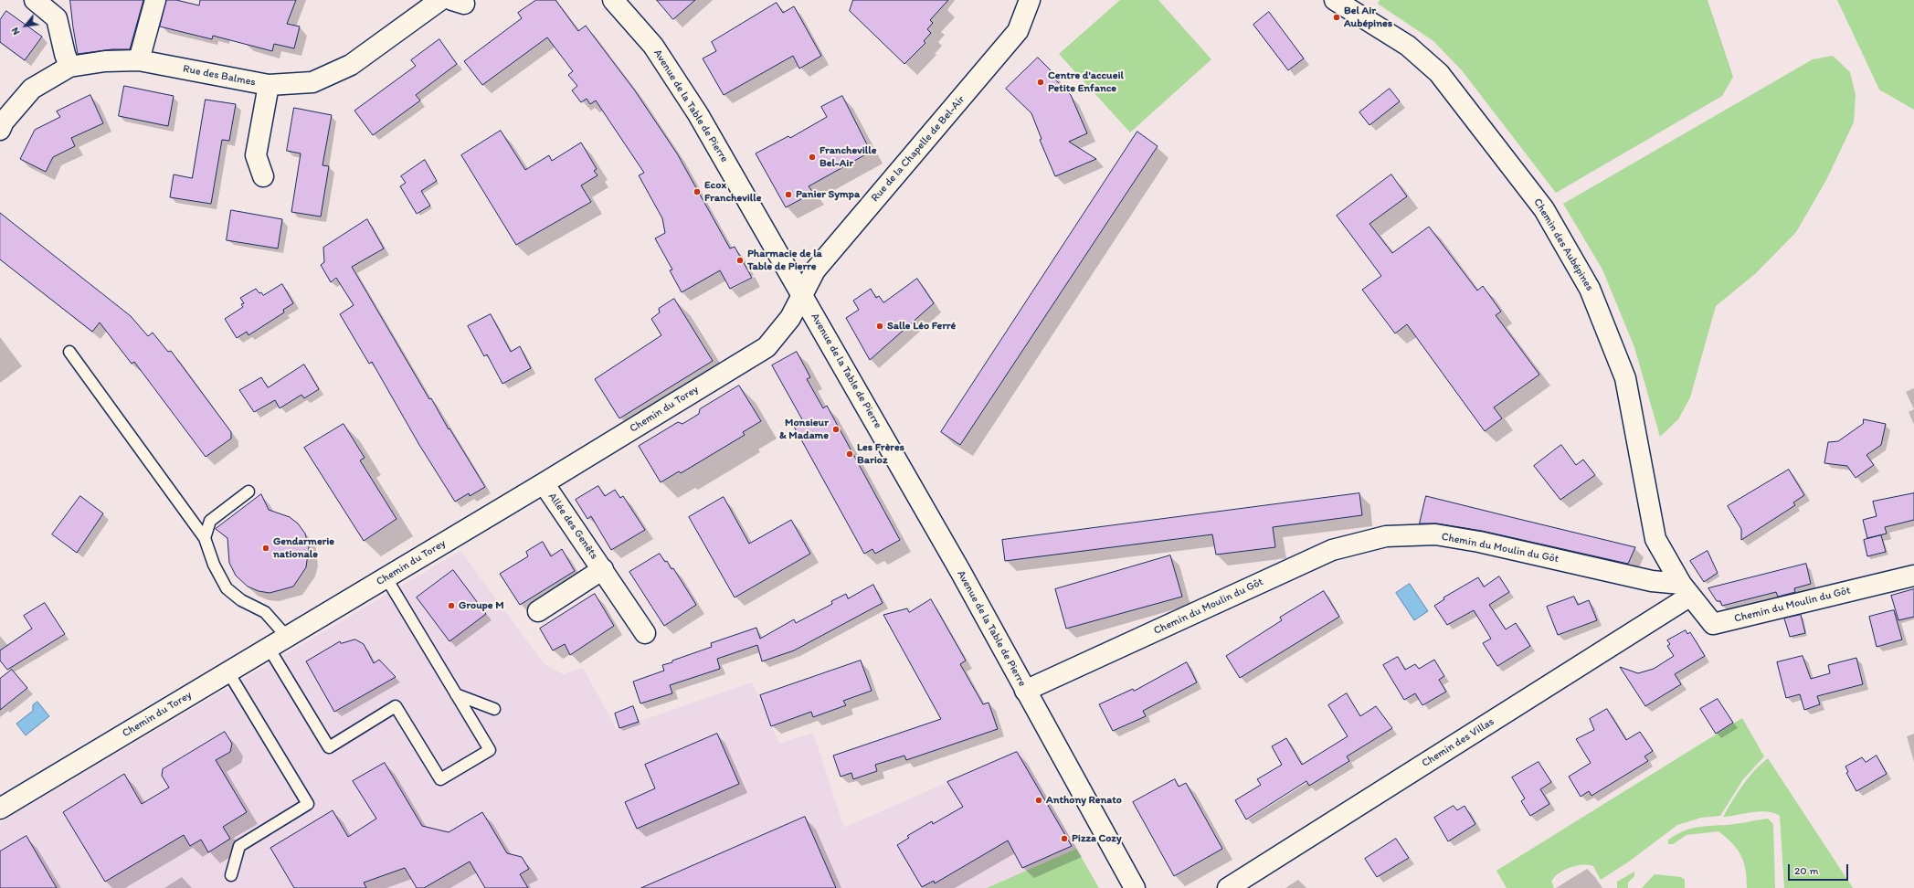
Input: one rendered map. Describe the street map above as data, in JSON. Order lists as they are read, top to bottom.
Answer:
{
  "streets": {
    "street": [
      "Rue des Balmes",
      "Avenue de la Table de Pierre",
      "Rue de la Chapelle de Bel-Air",
      "Chemin des Aubépines",
      "Chemin du Torey",
      "Allée des Genêts",
      "Chemin du Moulin du Gôt",
      "Chemin des Villas"
    ]
  },
  "crossings": [
    ["Avenue de la Table de Pierre", "Rue de la Chapelle de Bel-Air"],
    ["Avenue de la Table de Pierre", "Chemin du Torey"],
    ["Avenue de la Table de Pierre", "Chemin du Moulin du Gôt"],
    ["Rue de la Chapelle de Bel-Air", "Chemin du Torey"],
    ["Chemin des Aubépines", "Chemin du Moulin du Gôt"],
    ["Chemin des Aubépines", "Chemin des Villas"],
    ["Chemin du Torey", "Allée des Genêts"],
    ["Chemin du Moulin du Gôt", "Chemin des Villas"]
  ],
  "places": [
    "Bel Air Aubépines",
    "Centre d'accueil Petite Enfance",
    "Francheville Bel-Air",
    "Ecox Francheville",
    "Panier Sympa",
    "Pharmacie de la Table de Pierre",
    "Salle Léo Ferré",
    "Monsieur & Madame",
    "Les Frères Barioz",
    "Gendarmerie nationale",
    "Groupe M",
    "Anthony Renato",
    "Pizza Cozy"
  ],
  "scale_bar": "20 m",
  "north": "bottom left"
}
